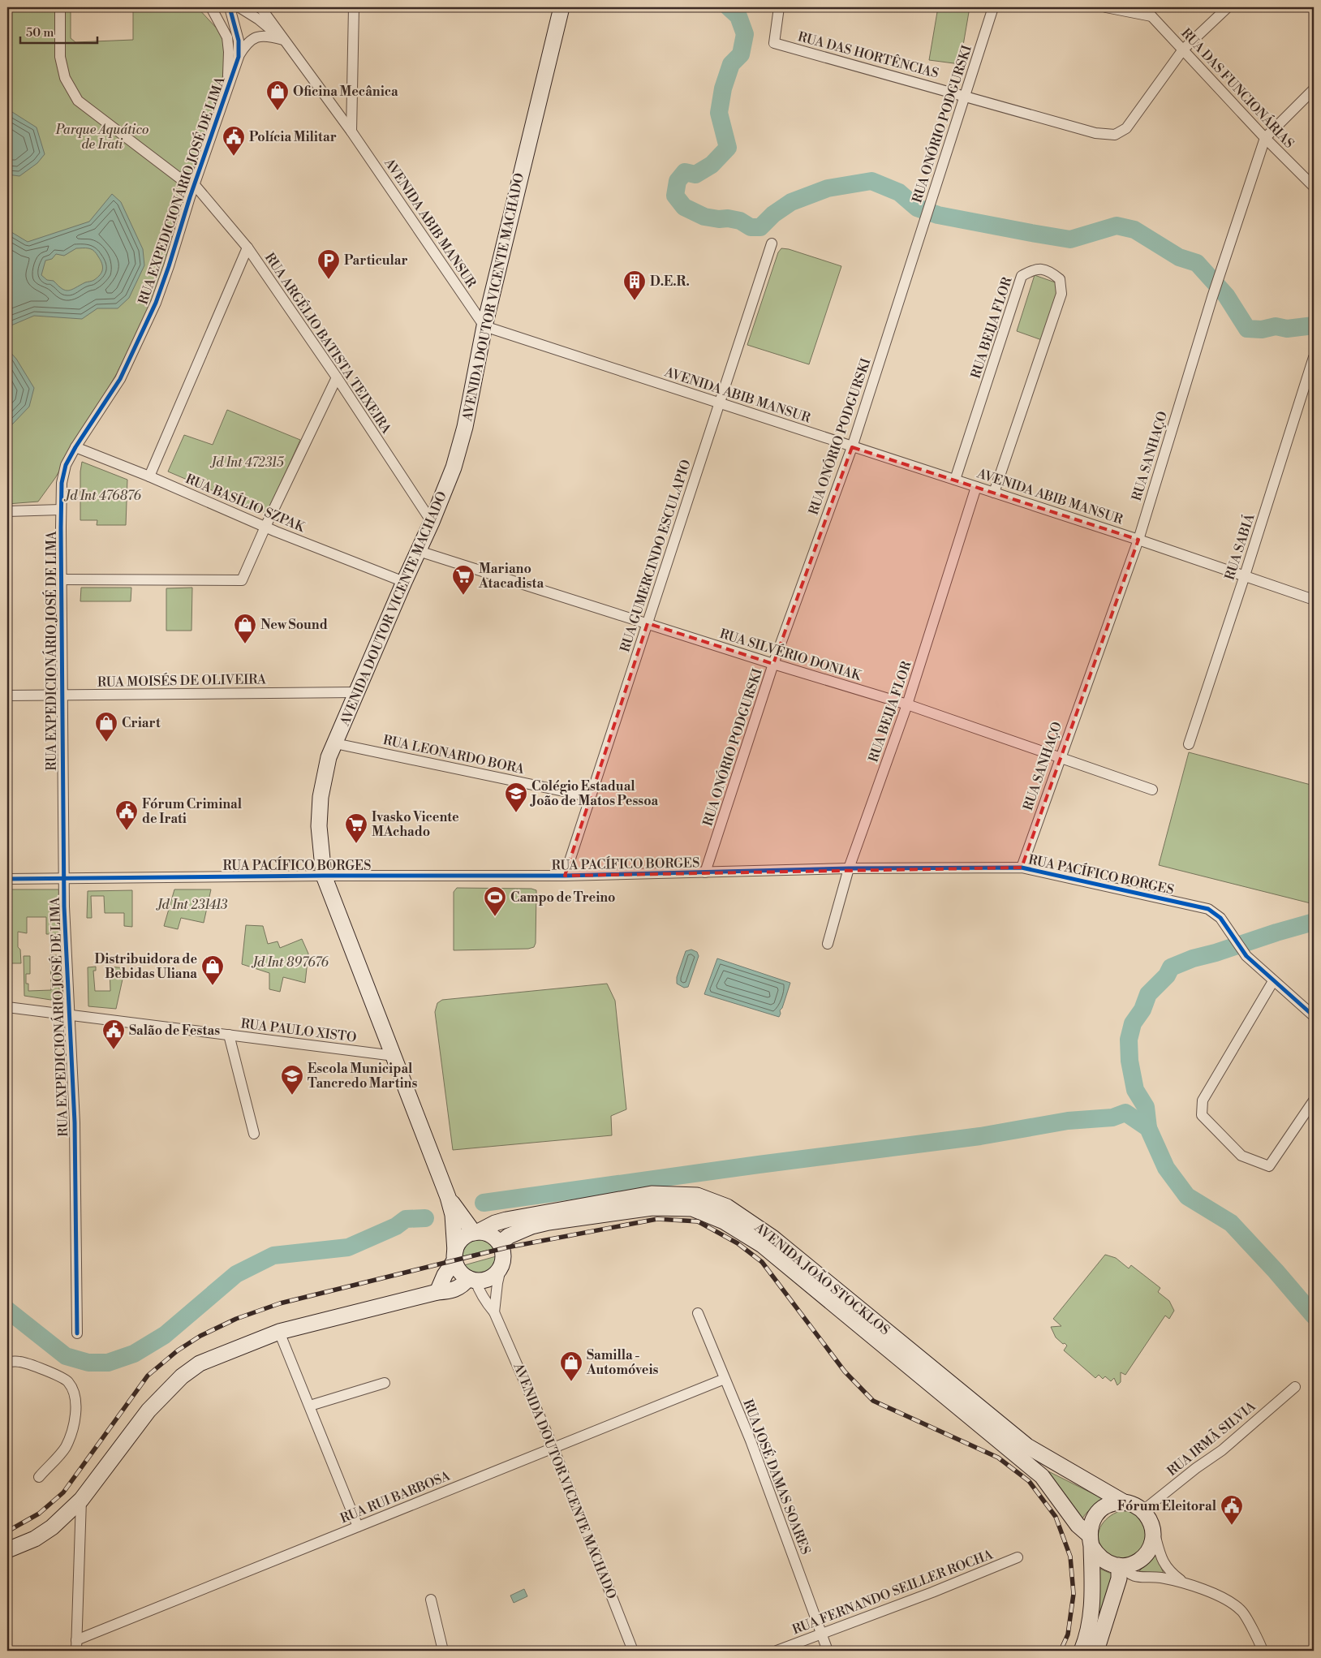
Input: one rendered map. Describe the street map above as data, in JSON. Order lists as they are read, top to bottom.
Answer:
{
  "streets": {
    "main road": ["AVENIDA DOUTOR VICENTE MACHADO", "AVENIDA JOÃO STOCKLOS"],
    "street": [
      "RUA DAS HORTÊNCIAS",
      "RUA DAS FUNCIONÁRIAS",
      "RUA ONÓRIO PODGURSKI",
      "RUA EXPEDICIONÁRIO JOSÉ DE LIMA",
      "AVENIDA ABIB MANSUR",
      "RUA BEIJA FLOR",
      "RUA ARGÉLIO BATISTA TEIXEIRA",
      "RUA SANHAÇO",
      "RUA BASÍLIO SZPAK",
      "RUA SABIÁ",
      "RUA GUMERCINDO ESCULAPIO",
      "RUA SILVÉRIO DONIAK",
      "RUA MOISÉS DE OLIVEIRA",
      "RUA LEONARDO BORA",
      "RUA PACÍFICO BORGES",
      "RUA PAULO XISTO",
      "RUA IRMÃ SILVIA",
      "RUA JOSÉ DAMAS SOARES",
      "RUA RUI BARBOSA",
      "RUA FERNANDO SEILLER ROCHA"
    ]
  },
  "crossings": [
    ["RUA DAS HORTÊNCIAS", "RUA DAS FUNCIONÁRIAS"],
    ["RUA DAS HORTÊNCIAS", "RUA ONÓRIO PODGURSKI"],
    ["RUA DAS FUNCIONÁRIAS", "RUA SANHAÇO"],
    ["RUA ONÓRIO PODGURSKI", "AVENIDA ABIB MANSUR"],
    ["RUA ONÓRIO PODGURSKI", "RUA SILVÉRIO DONIAK"],
    ["RUA ONÓRIO PODGURSKI", "RUA PACÍFICO BORGES"],
    ["RUA EXPEDICIONÁRIO JOSÉ DE LIMA", "RUA ARGÉLIO BATISTA TEIXEIRA"],
    ["RUA EXPEDICIONÁRIO JOSÉ DE LIMA", "RUA BASÍLIO SZPAK"],
    ["RUA EXPEDICIONÁRIO JOSÉ DE LIMA", "RUA MOISÉS DE OLIVEIRA"],
    ["RUA EXPEDICIONÁRIO JOSÉ DE LIMA", "RUA PACÍFICO BORGES"],
    ["RUA EXPEDICIONÁRIO JOSÉ DE LIMA", "RUA PAULO XISTO"],
    ["AVENIDA ABIB MANSUR", "AVENIDA DOUTOR VICENTE MACHADO"],
    ["AVENIDA ABIB MANSUR", "RUA BEIJA FLOR"],
    ["AVENIDA ABIB MANSUR", "RUA SANHAÇO"],
    ["AVENIDA ABIB MANSUR", "RUA SABIÁ"],
    ["AVENIDA ABIB MANSUR", "RUA GUMERCINDO ESCULAPIO"],
    ["AVENIDA DOUTOR VICENTE MACHADO", "RUA ARGÉLIO BATISTA TEIXEIRA"],
    ["AVENIDA DOUTOR VICENTE MACHADO", "RUA BASÍLIO SZPAK"],
    ["AVENIDA DOUTOR VICENTE MACHADO", "RUA SILVÉRIO DONIAK"],
    ["AVENIDA DOUTOR VICENTE MACHADO", "RUA MOISÉS DE OLIVEIRA"],
    ["AVENIDA DOUTOR VICENTE MACHADO", "RUA LEONARDO BORA"],
    ["AVENIDA DOUTOR VICENTE MACHADO", "RUA PACÍFICO BORGES"],
    ["AVENIDA DOUTOR VICENTE MACHADO", "RUA PAULO XISTO"],
    ["AVENIDA DOUTOR VICENTE MACHADO", "AVENIDA JOÃO STOCKLOS"],
    ["AVENIDA DOUTOR VICENTE MACHADO", "RUA RUI BARBOSA"],
    ["RUA BEIJA FLOR", "RUA SILVÉRIO DONIAK"],
    ["RUA BEIJA FLOR", "RUA PACÍFICO BORGES"],
    ["RUA SANHAÇO", "RUA SILVÉRIO DONIAK"],
    ["RUA SANHAÇO", "RUA PACÍFICO BORGES"],
    ["RUA GUMERCINDO ESCULAPIO", "RUA SILVÉRIO DONIAK"],
    ["RUA GUMERCINDO ESCULAPIO", "RUA LEONARDO BORA"],
    ["RUA GUMERCINDO ESCULAPIO", "RUA PACÍFICO BORGES"],
    ["AVENIDA JOÃO STOCKLOS", "RUA IRMÃ SILVIA"],
    ["RUA JOSÉ DAMAS SOARES", "RUA RUI BARBOSA"],
    ["RUA JOSÉ DAMAS SOARES", "RUA FERNANDO SEILLER ROCHA"]
  ],
  "parks": [
    "Parque Aquático de Irati",
    "Jd Int 472315",
    "Jd Int 476876",
    "Jd Int 231413",
    "Jd Int 897676"
  ],
  "places": {
    "shop": [
      "Oficina Mecânica",
      "New Sound",
      "Criart",
      "Distribuidora de Bebidas Uliana",
      "Samilla - Automóveis"
    ],
    "public building": [
      "Polícia Militar",
      "Fórum Criminal de Irati",
      "Salão de Festas",
      "Fórum Eleitoral"
    ],
    "parking": ["Particular"],
    "building": ["D.E.R."],
    "supermarket": ["Mariano Atacadista", "Ivasko Vicente MAchado"],
    "school or university": ["Colégio Estadual João de Matos Pessoa", "Escola Municipal Tancredo Martins"],
    "sports": ["Campo de Treino"]
  },
  "scale_bar": "50 m"
}
